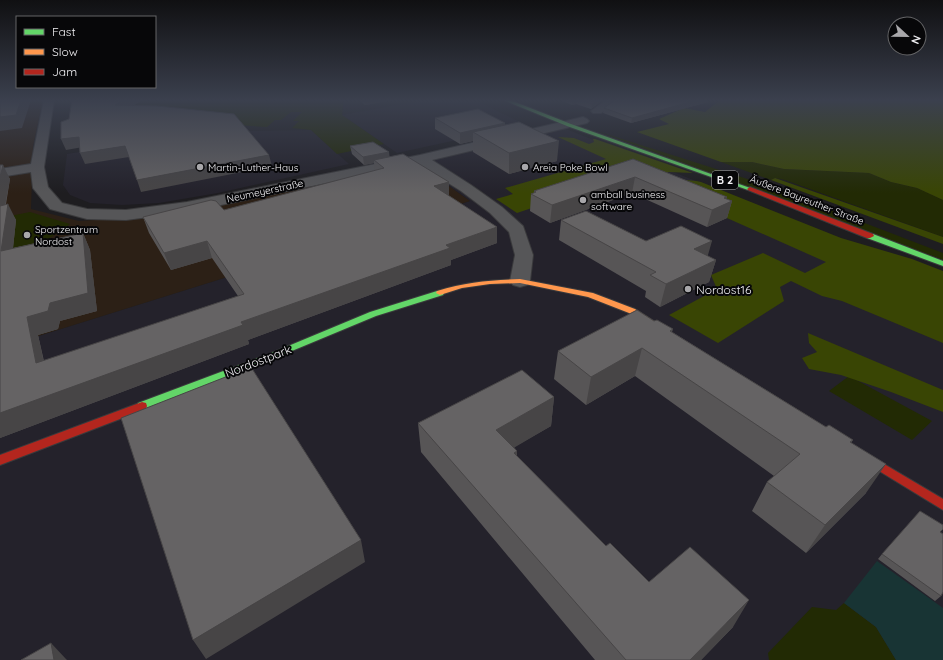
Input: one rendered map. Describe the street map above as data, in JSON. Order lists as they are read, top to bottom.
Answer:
{
  "streets": {
    "main road": ["B 2", "Äußere Bayreuther Straße", "Nordostpark"],
    "street": ["Neumeyerstraße"]
  },
  "places": [
    "Martin-Luther-Haus",
    "Areia Poke Bowl",
    "amball business software",
    "Sportzentrum Nordost",
    "Nordost16"
  ],
  "legend": ["Fast", "Slow", "Jam"],
  "north": "right"
}
